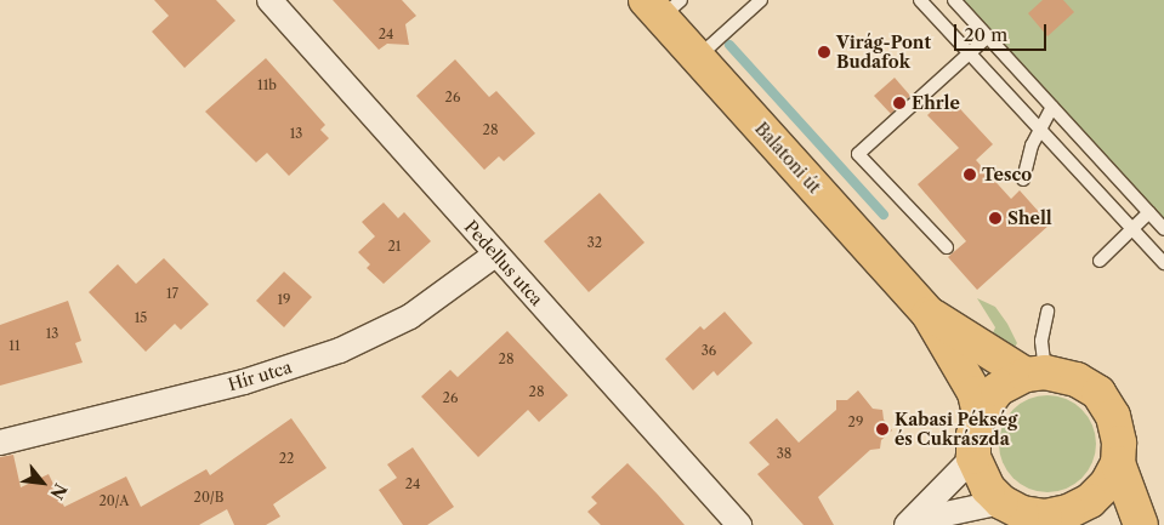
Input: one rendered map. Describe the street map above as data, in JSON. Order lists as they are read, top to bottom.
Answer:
{
  "streets": {
    "main road": ["Balatoni út"],
    "street": ["Pedellus utca", "Hír utca"]
  },
  "crossings": [
    ["Pedellus utca", "Hír utca"]
  ],
  "places": [
    "Virág-Pont Budafok",
    "Ehrle",
    "Tesco",
    "Shell",
    "Kabasi Pékség és Cukrászda"
  ],
  "house_numbers": [
    "24",
    "11b",
    "26",
    "28",
    "13",
    "32",
    "21",
    "17",
    "19",
    "15",
    "13",
    "11",
    "36",
    "28",
    "28",
    "26",
    "29",
    "38",
    "22",
    "24",
    "20/B",
    "20/A"
  ],
  "scale_bar": "20 m",
  "north": "bottom right"
}
